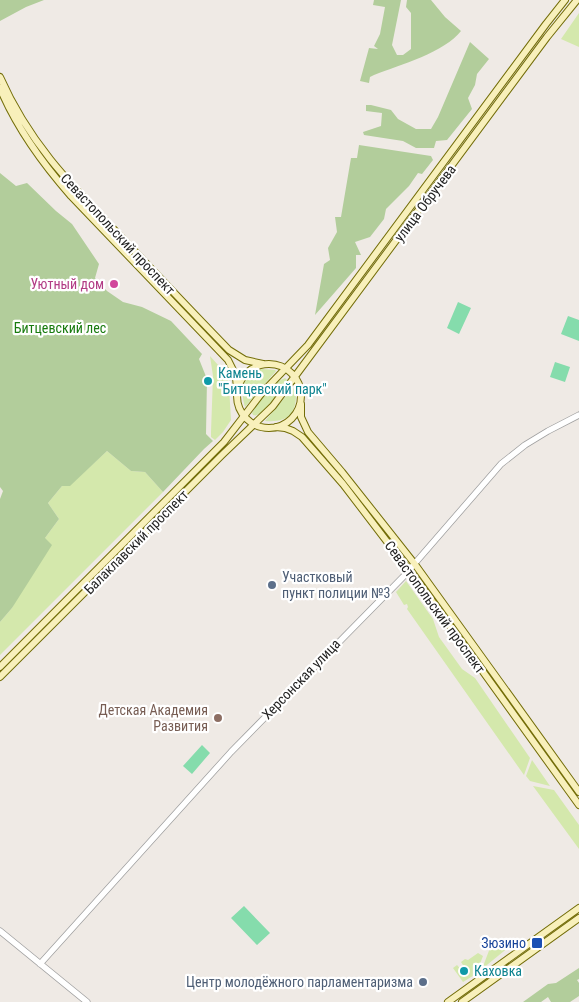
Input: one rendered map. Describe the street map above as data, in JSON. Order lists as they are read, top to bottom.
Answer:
{
  "streets": {
    "main road": ["улица Обручева", "Севастопольский проспект", "Балаклавский проспект"],
    "street": ["Херсонская улица"]
  },
  "crossings": [
    ["улица Обручева", "Севастопольский проспект"],
    ["улица Обручева", "Балаклавский проспект"],
    ["Севастопольский проспект", "Балаклавский проспект"],
    ["Севастопольский проспект", "Херсонская улица"]
  ],
  "parks": ["Битцевский лес"],
  "places": {
    "other": [
      "Уютный дом",
      "Камень \"Битцевский парк\"",
      "Участковый пункт полиции №3",
      "Детская Академия Развития",
      "Каховка",
      "Центр молодёжного парламентаризма"
    ],
    "transit": ["Зюзино"]
  }
}
